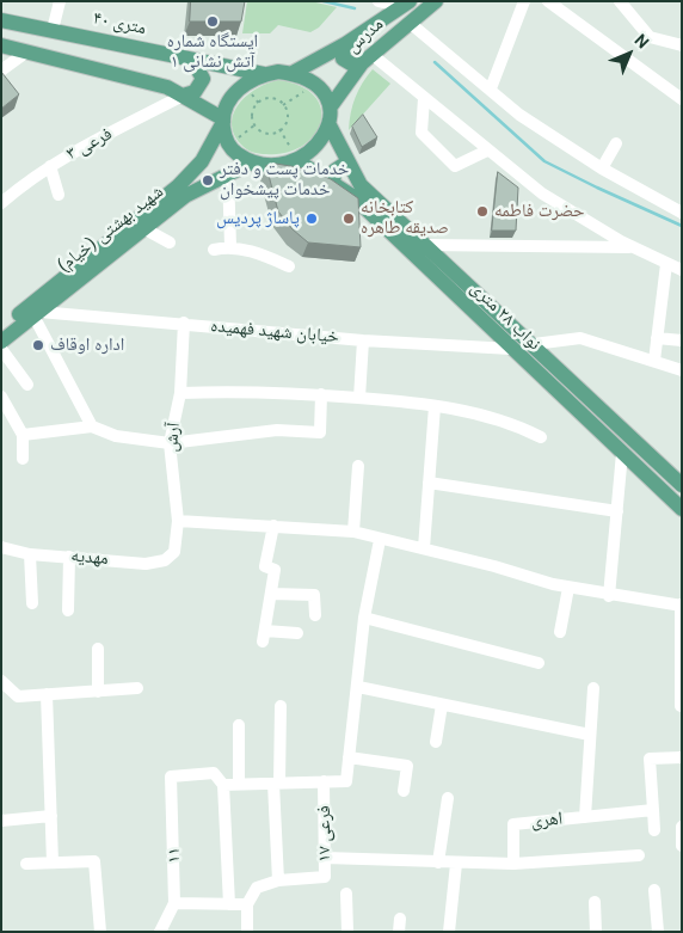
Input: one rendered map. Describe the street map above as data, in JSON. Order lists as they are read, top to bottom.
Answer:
{
  "streets": {
    "main road": [
      "۴۰ متری",
      "مدرس",
      "شهید بهشتی (خیام)",
      "نواب ۲۸ متری"
    ],
    "street": [
      "فرعی ۳",
      "خیابان شهید فهمیده",
      "آرش",
      "مهدیه",
      "اهری",
      "فرعی ۱۷",
      "۱۱"
    ]
  },
  "crossings": [
    ["۴۰ متری", "شهید بهشتی (خیام)"],
    ["شهید بهشتی (خیام)", "خیابان شهید فهمیده"],
    ["نواب ۲۸ متری", "خیابان شهید فهمیده"],
    ["خیابان شهید فهمیده", "آرش"],
    ["آرش", "مهدیه"]
  ],
  "places": [
    "ایستگاه شماره ۱ آتش نشانی",
    "خدمات پست و دفتر خدمات پیشخوان",
    "حضرت فاطمه",
    "پاساژ پردیس",
    "کتابخانه صدیقه طاهره",
    "اداره اوقاف"
  ],
  "north": "top right"
}
